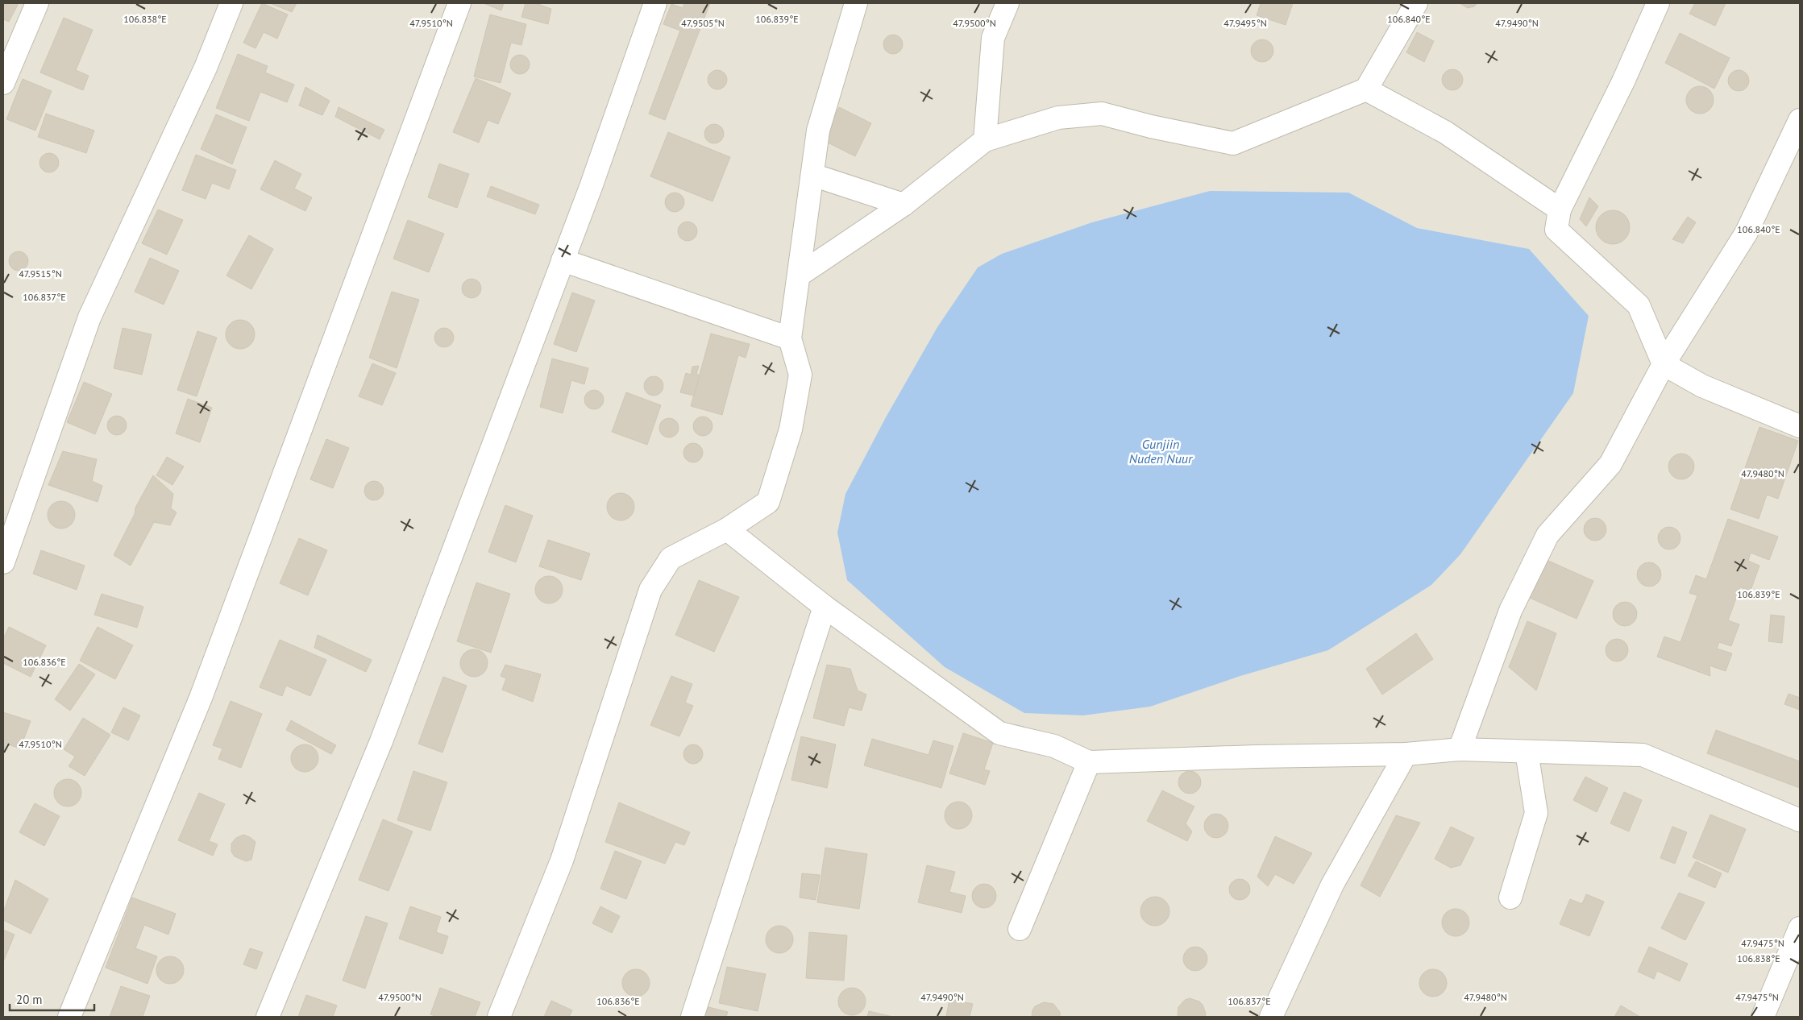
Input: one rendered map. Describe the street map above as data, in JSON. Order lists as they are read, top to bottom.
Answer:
{
  "water": ["Gunjiin Nuden Nuur"],
  "scale_bar": "20 m",
  "coordinates": [
    "106.838°E",
    "106.839°E",
    "106.840°E",
    "47.9510°N",
    "47.9505°N",
    "47.9500°N",
    "47.9495°N",
    "47.9490°N",
    "47.9515°N",
    "106.837°E",
    "47.9480°N",
    "106.836°E",
    "47.9475°N"
  ]
}
